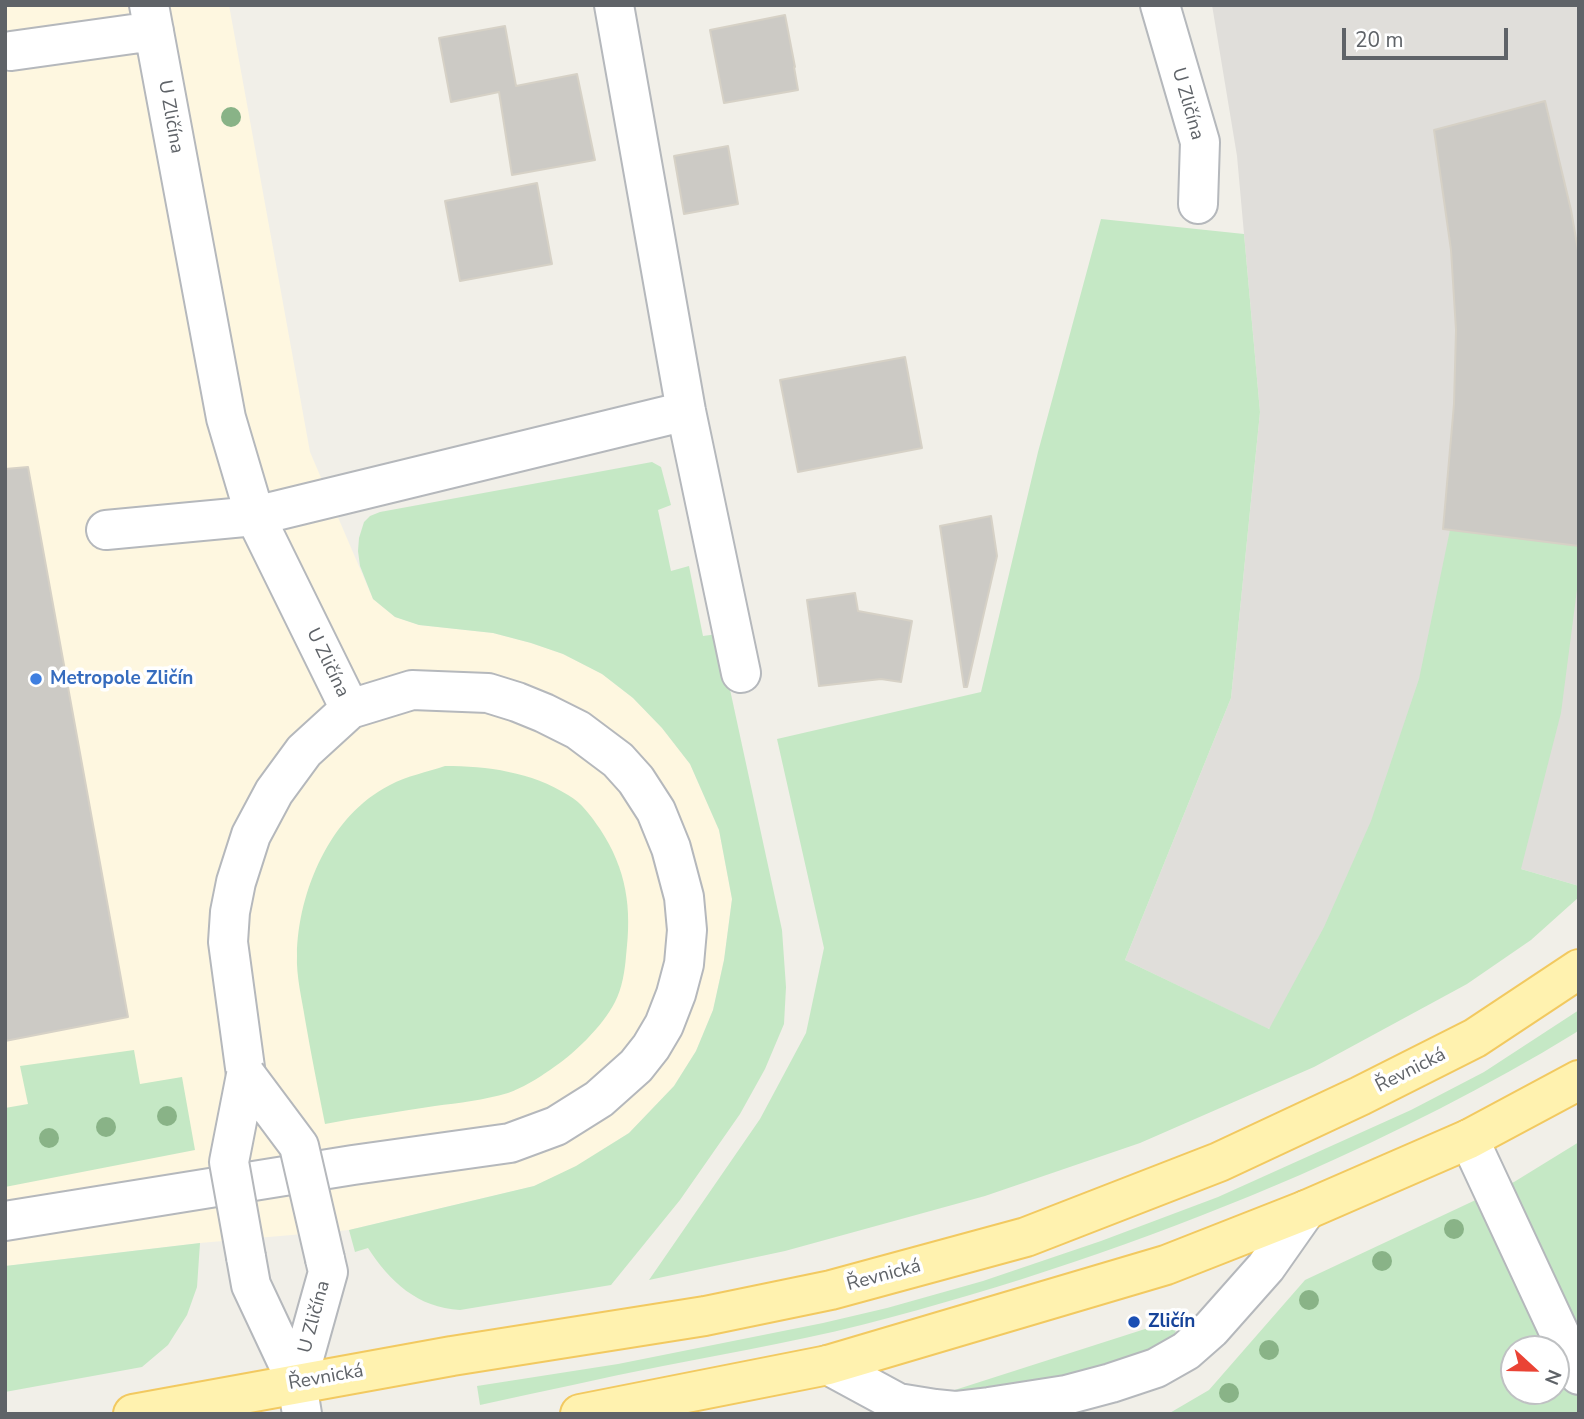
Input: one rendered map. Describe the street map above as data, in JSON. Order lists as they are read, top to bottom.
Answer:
{
  "streets": {
    "main road": ["Řevnická"],
    "street": ["U Zličína"]
  },
  "crossings": [
    ["U Zličína", "Řevnická"]
  ],
  "places": ["Metropole Zličín", "Zličín"],
  "scale_bar": "20 m",
  "north": "right"
}
